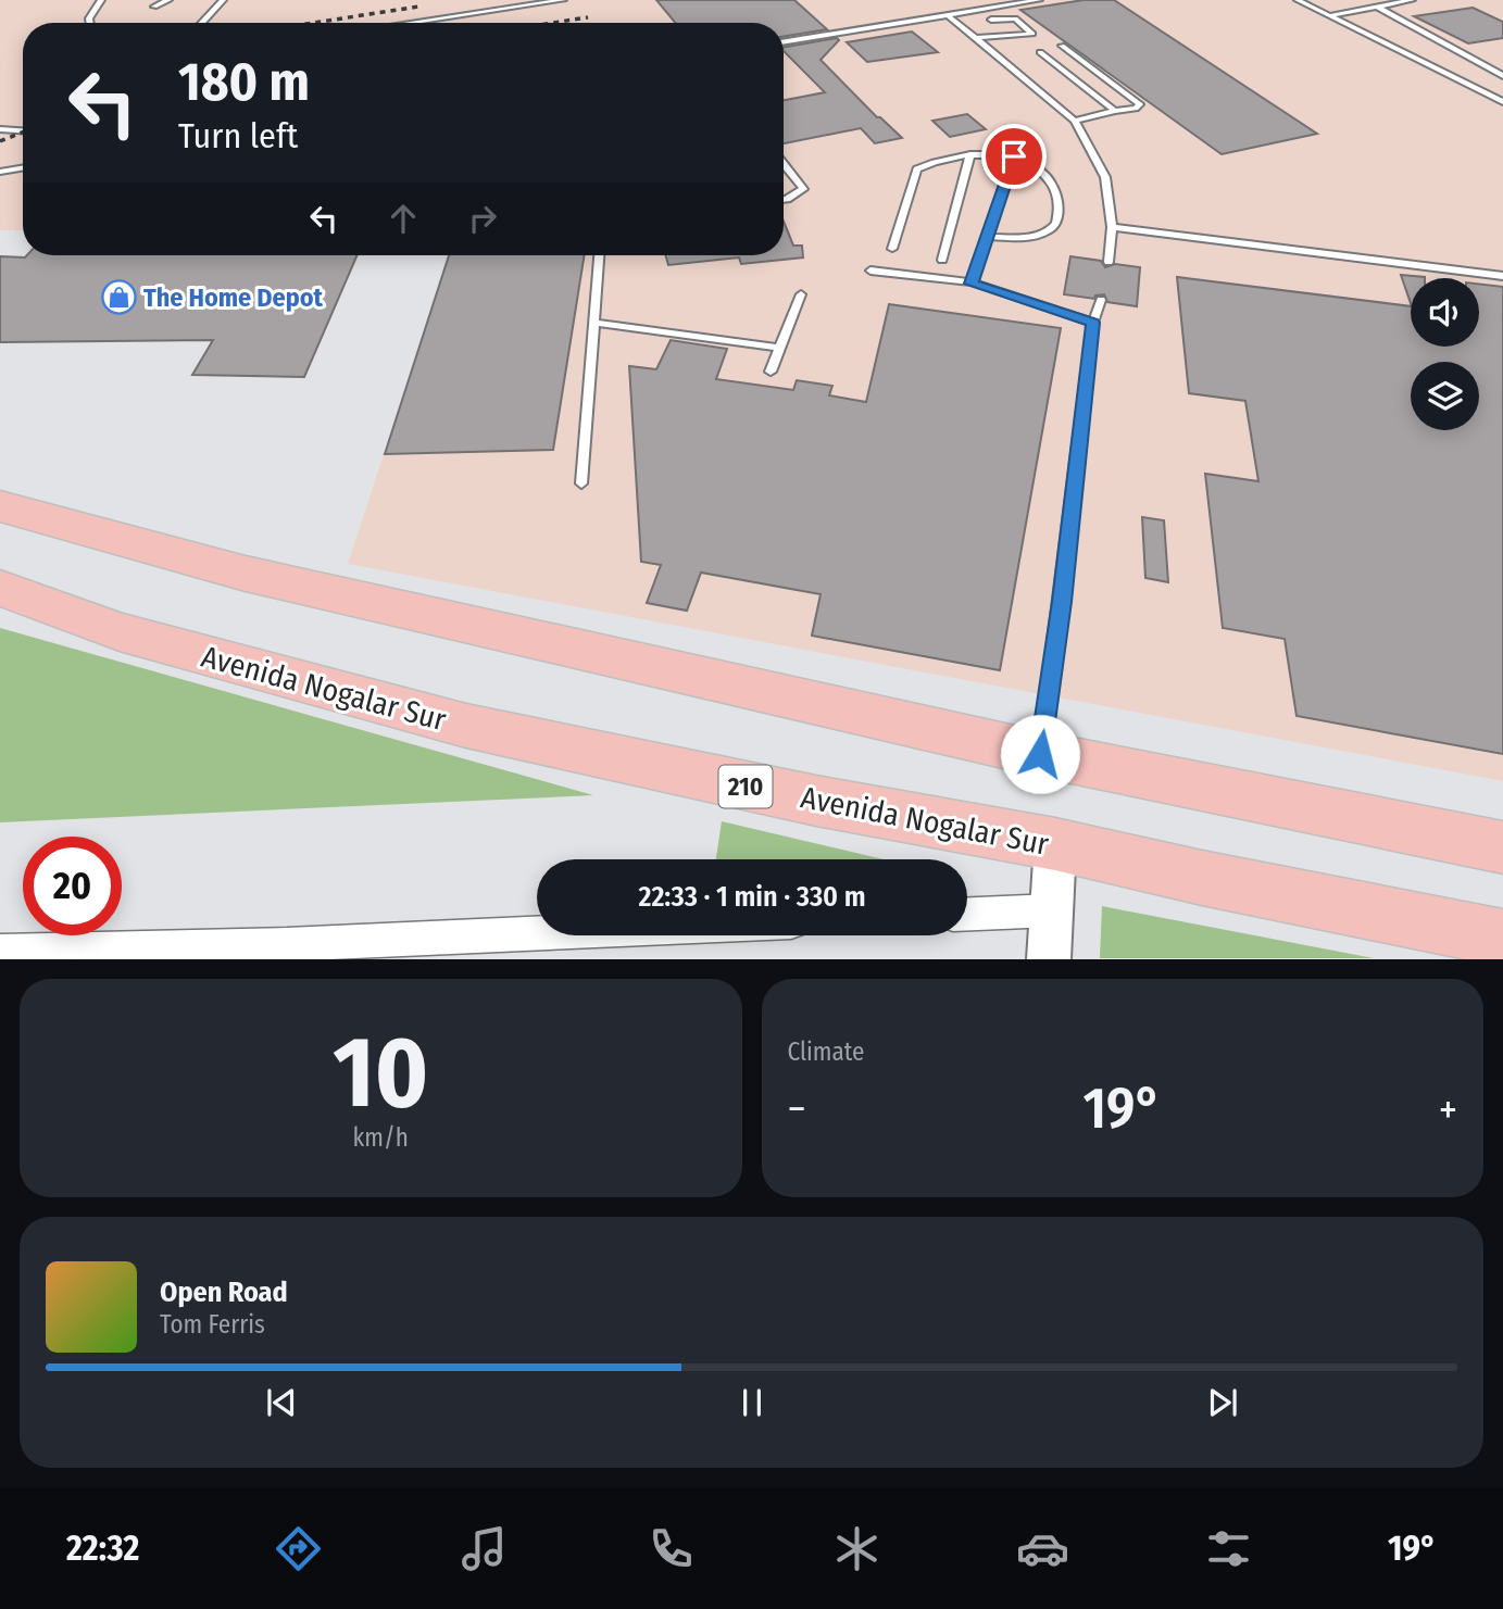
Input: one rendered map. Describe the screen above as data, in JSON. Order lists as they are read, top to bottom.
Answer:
{
  "streets": {
    "highway": ["Avenida Nogalar Sur", "210"]
  },
  "places": {
    "shop": ["The Home Depot"]
  },
  "page": {
    "turn": ["180 m", "Turn left"],
    "limit": "20",
    "trip": "22:33 · 1 min · 330 m",
    "tile": [
      ["10", "km/h"],
      "Climate"
    ],
    "heat": ["−", "19°", "+"],
    "song": ["Open Road", "Tom Ferris"],
    "tabs": ["22:32", "19°"]
  }
}
